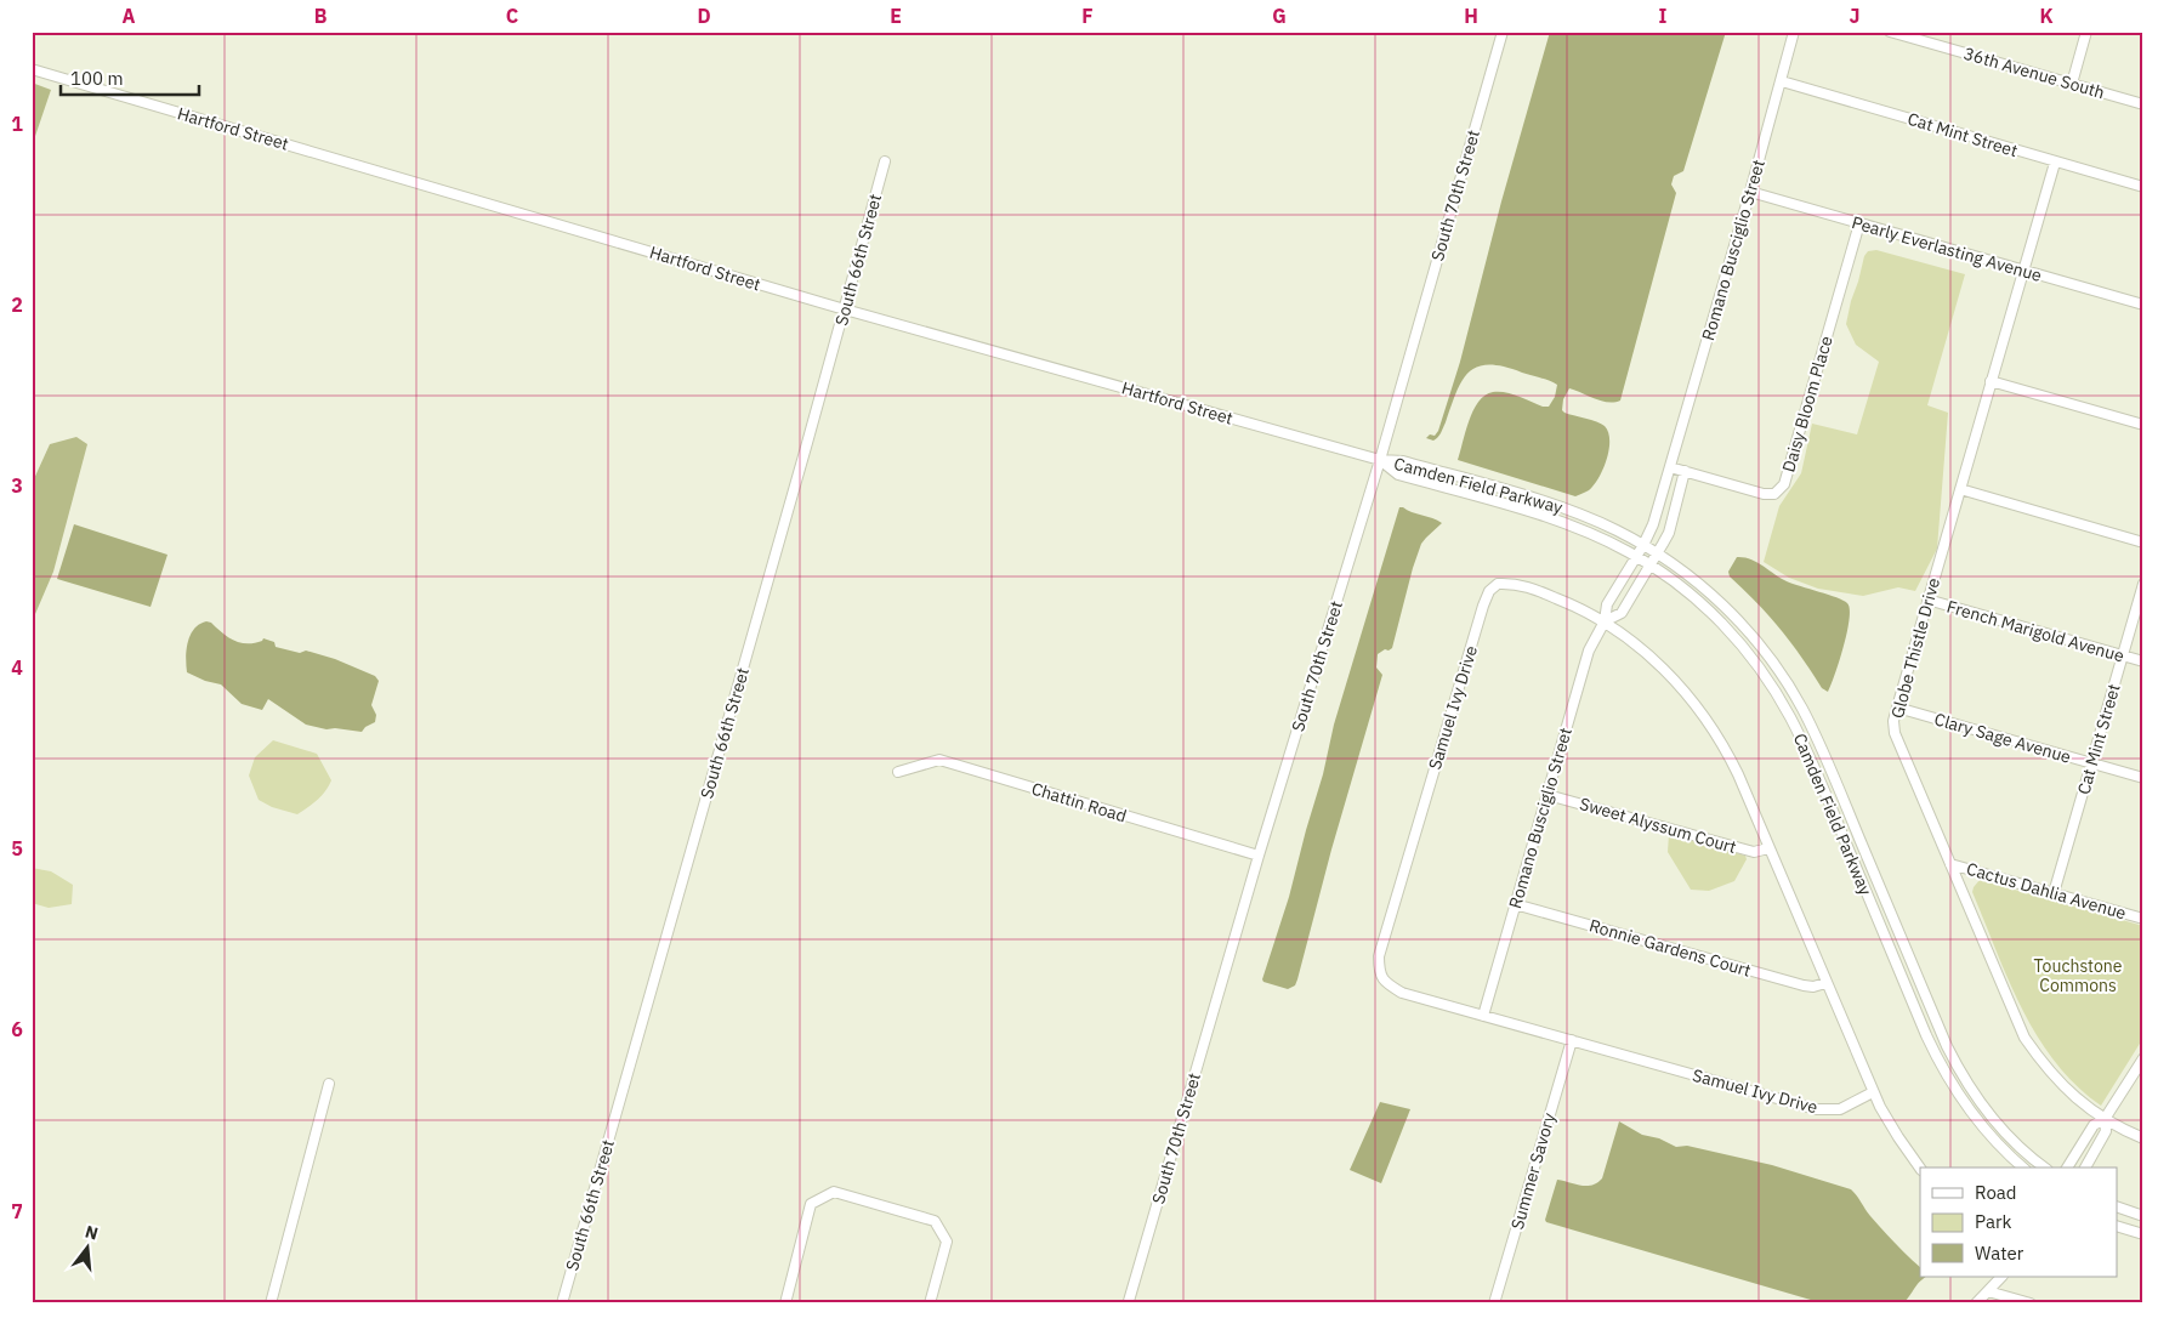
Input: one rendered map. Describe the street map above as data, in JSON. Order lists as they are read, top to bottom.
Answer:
{
  "streets": {
    "street": [
      "36th Avenue South",
      "Hartford Street",
      "Cat Mint Street",
      "South 70th Street",
      "Pearly Everlasting Avenue",
      "Romano Busciglio Street",
      "South 66th Street",
      "Daisy Bloom Place",
      "Camden Field Parkway",
      "French Marigold Avenue",
      "Globe Thistle Drive",
      "Samuel Ivy Drive",
      "Clary Sage Avenue",
      "Chattin Road",
      "Sweet Alyssum Court",
      "Cactus Dahlia Avenue",
      "Ronnie Gardens Court",
      "Summer Savory"
    ]
  },
  "crossings": [
    ["Hartford Street", "South 70th Street"],
    ["Hartford Street", "South 66th Street"],
    ["Hartford Street", "Camden Field Parkway"],
    ["Cat Mint Street", "Romano Busciglio Street"],
    ["Cat Mint Street", "French Marigold Avenue"],
    ["Cat Mint Street", "Globe Thistle Drive"],
    ["Cat Mint Street", "Clary Sage Avenue"],
    ["Cat Mint Street", "Cactus Dahlia Avenue"],
    ["South 70th Street", "Camden Field Parkway"],
    ["South 70th Street", "Chattin Road"],
    ["Pearly Everlasting Avenue", "Romano Busciglio Street"],
    ["Pearly Everlasting Avenue", "Daisy Bloom Place"],
    ["Pearly Everlasting Avenue", "Globe Thistle Drive"],
    ["Romano Busciglio Street", "Daisy Bloom Place"],
    ["Romano Busciglio Street", "Camden Field Parkway"],
    ["Romano Busciglio Street", "Samuel Ivy Drive"],
    ["Romano Busciglio Street", "Sweet Alyssum Court"],
    ["Romano Busciglio Street", "Ronnie Gardens Court"],
    ["French Marigold Avenue", "Globe Thistle Drive"],
    ["Globe Thistle Drive", "Clary Sage Avenue"],
    ["Globe Thistle Drive", "Cactus Dahlia Avenue"],
    ["Samuel Ivy Drive", "Sweet Alyssum Court"],
    ["Samuel Ivy Drive", "Ronnie Gardens Court"],
    ["Samuel Ivy Drive", "Summer Savory"]
  ],
  "parks": ["Touchstone Commons"],
  "legend": ["Road", "Park", "Water"],
  "scale_bar": "100 m",
  "north": "top",
  "grid": {
    "columns": [
      "A",
      "B",
      "C",
      "D",
      "E",
      "F",
      "G",
      "H",
      "I",
      "J",
      "K"
    ],
    "rows": [
      "1",
      "2",
      "3",
      "4",
      "5",
      "6",
      "7"
    ]
  }
}
